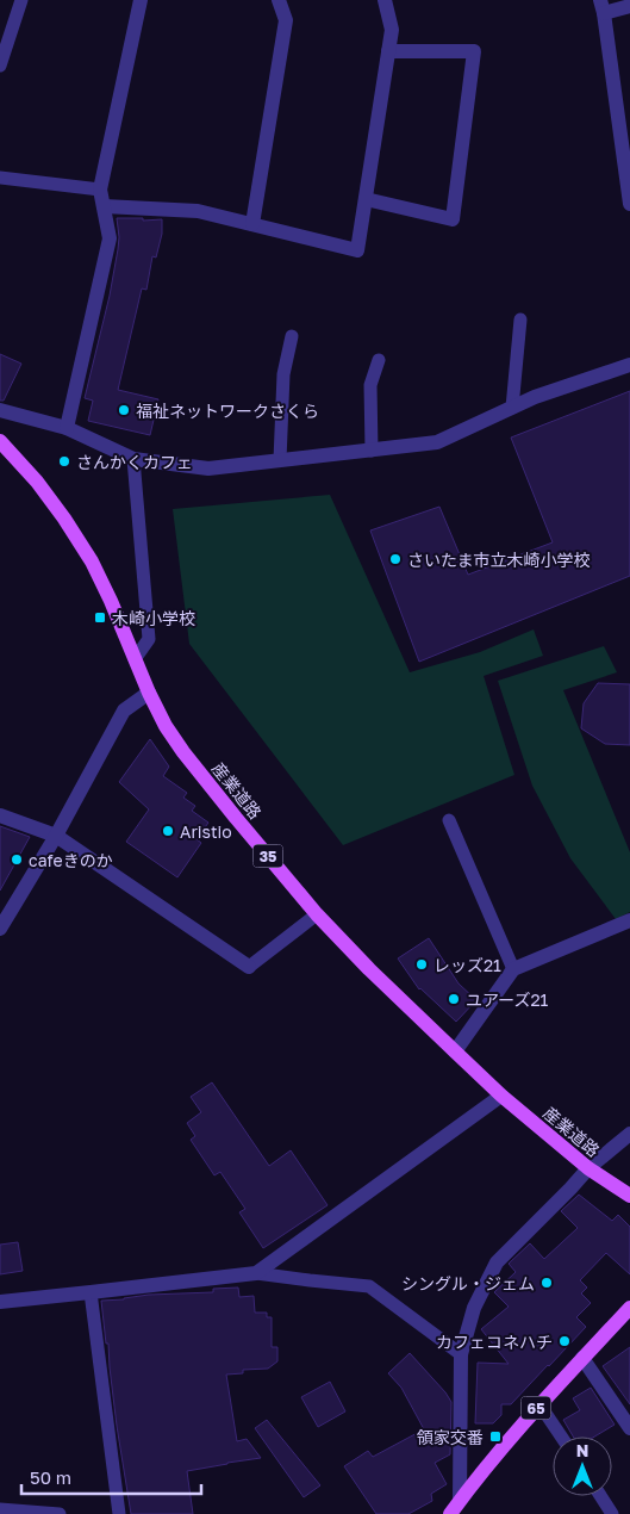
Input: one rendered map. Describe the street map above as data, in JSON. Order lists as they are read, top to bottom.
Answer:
{
  "streets": {
    "main road": ["産業道路", "35", "65"]
  },
  "places": {
    "other": [
      "福祉ネットワークさくら",
      "さんかくカフェ",
      "さいたま市立木崎小学校",
      "Aristio",
      "cafeきのか",
      "レッズ21",
      "ユアーズ21",
      "シングル・ジェム",
      "カフェコネハチ"
    ],
    "transit": ["木崎小学校", "領家交番"]
  },
  "scale_bar": "50 m",
  "north": "top"
}
